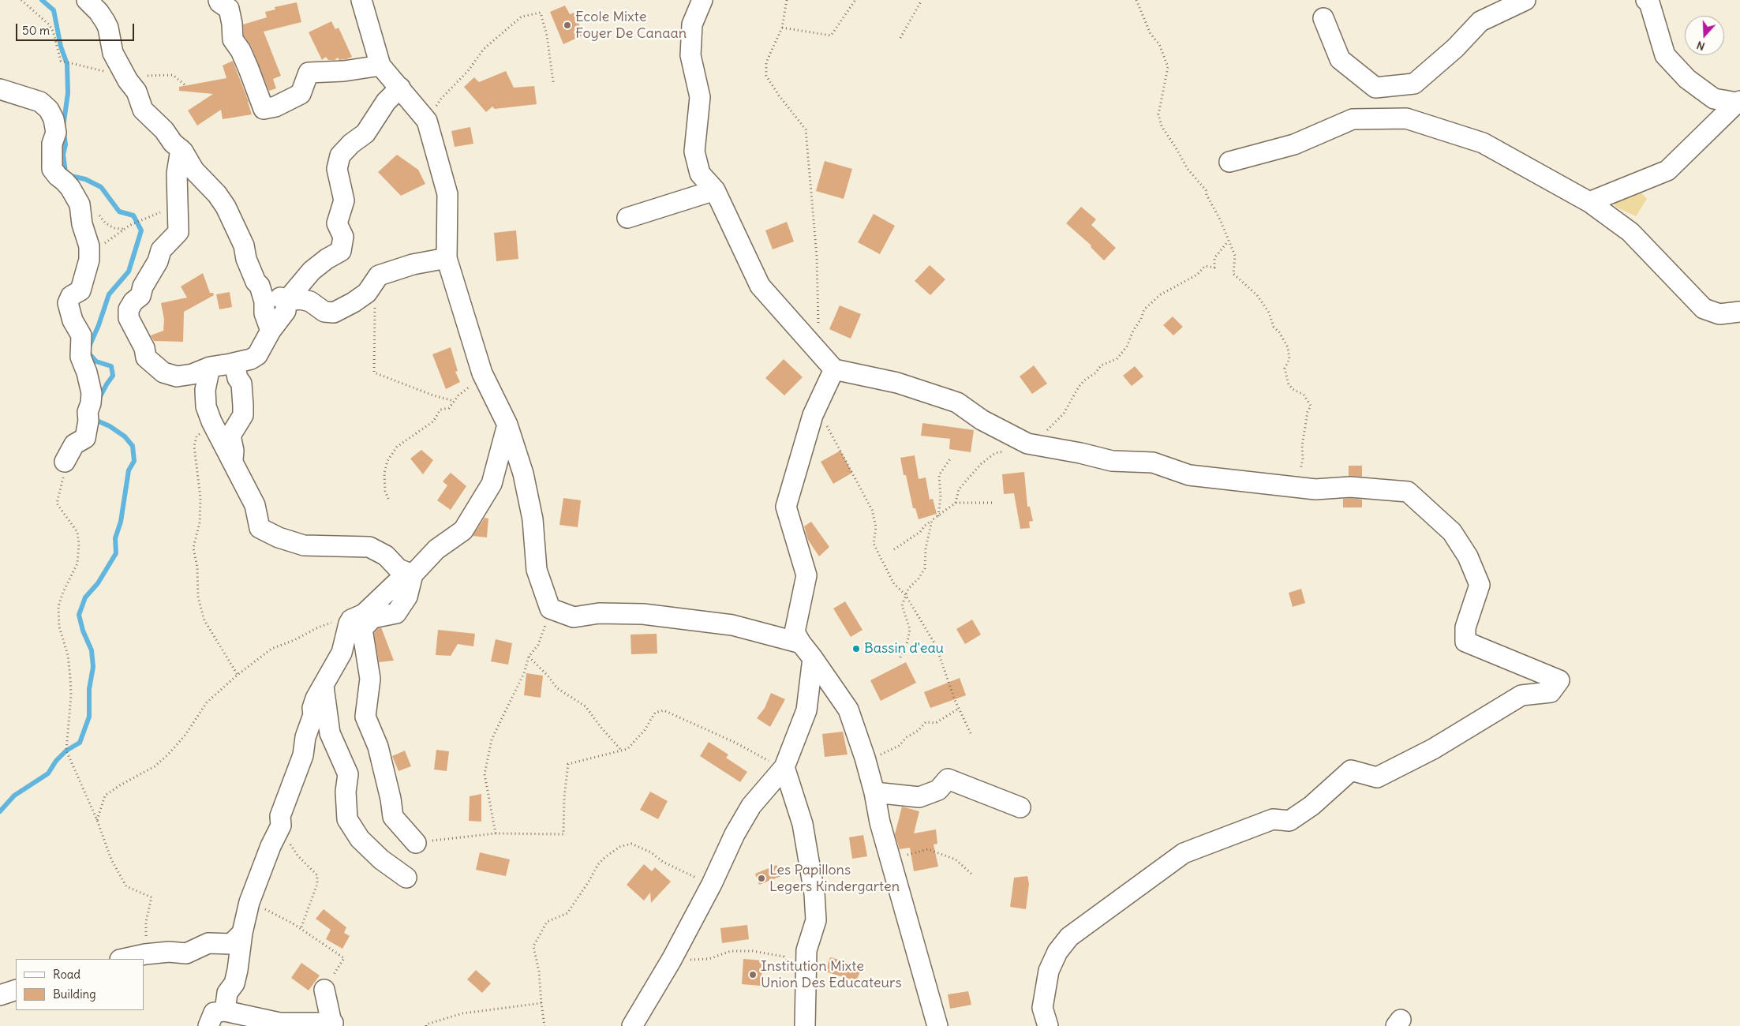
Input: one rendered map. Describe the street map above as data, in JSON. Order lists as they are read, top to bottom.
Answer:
{
  "places": [
    "Ecole Mixte Foyer De Canaan",
    "Bassin d'eau",
    "Les Papillons Legers Kindergarten",
    "Institution Mixte Union Des Educateurs"
  ],
  "legend": ["Road", "Building"],
  "scale_bar": "50 m",
  "north": "bottom"
}
